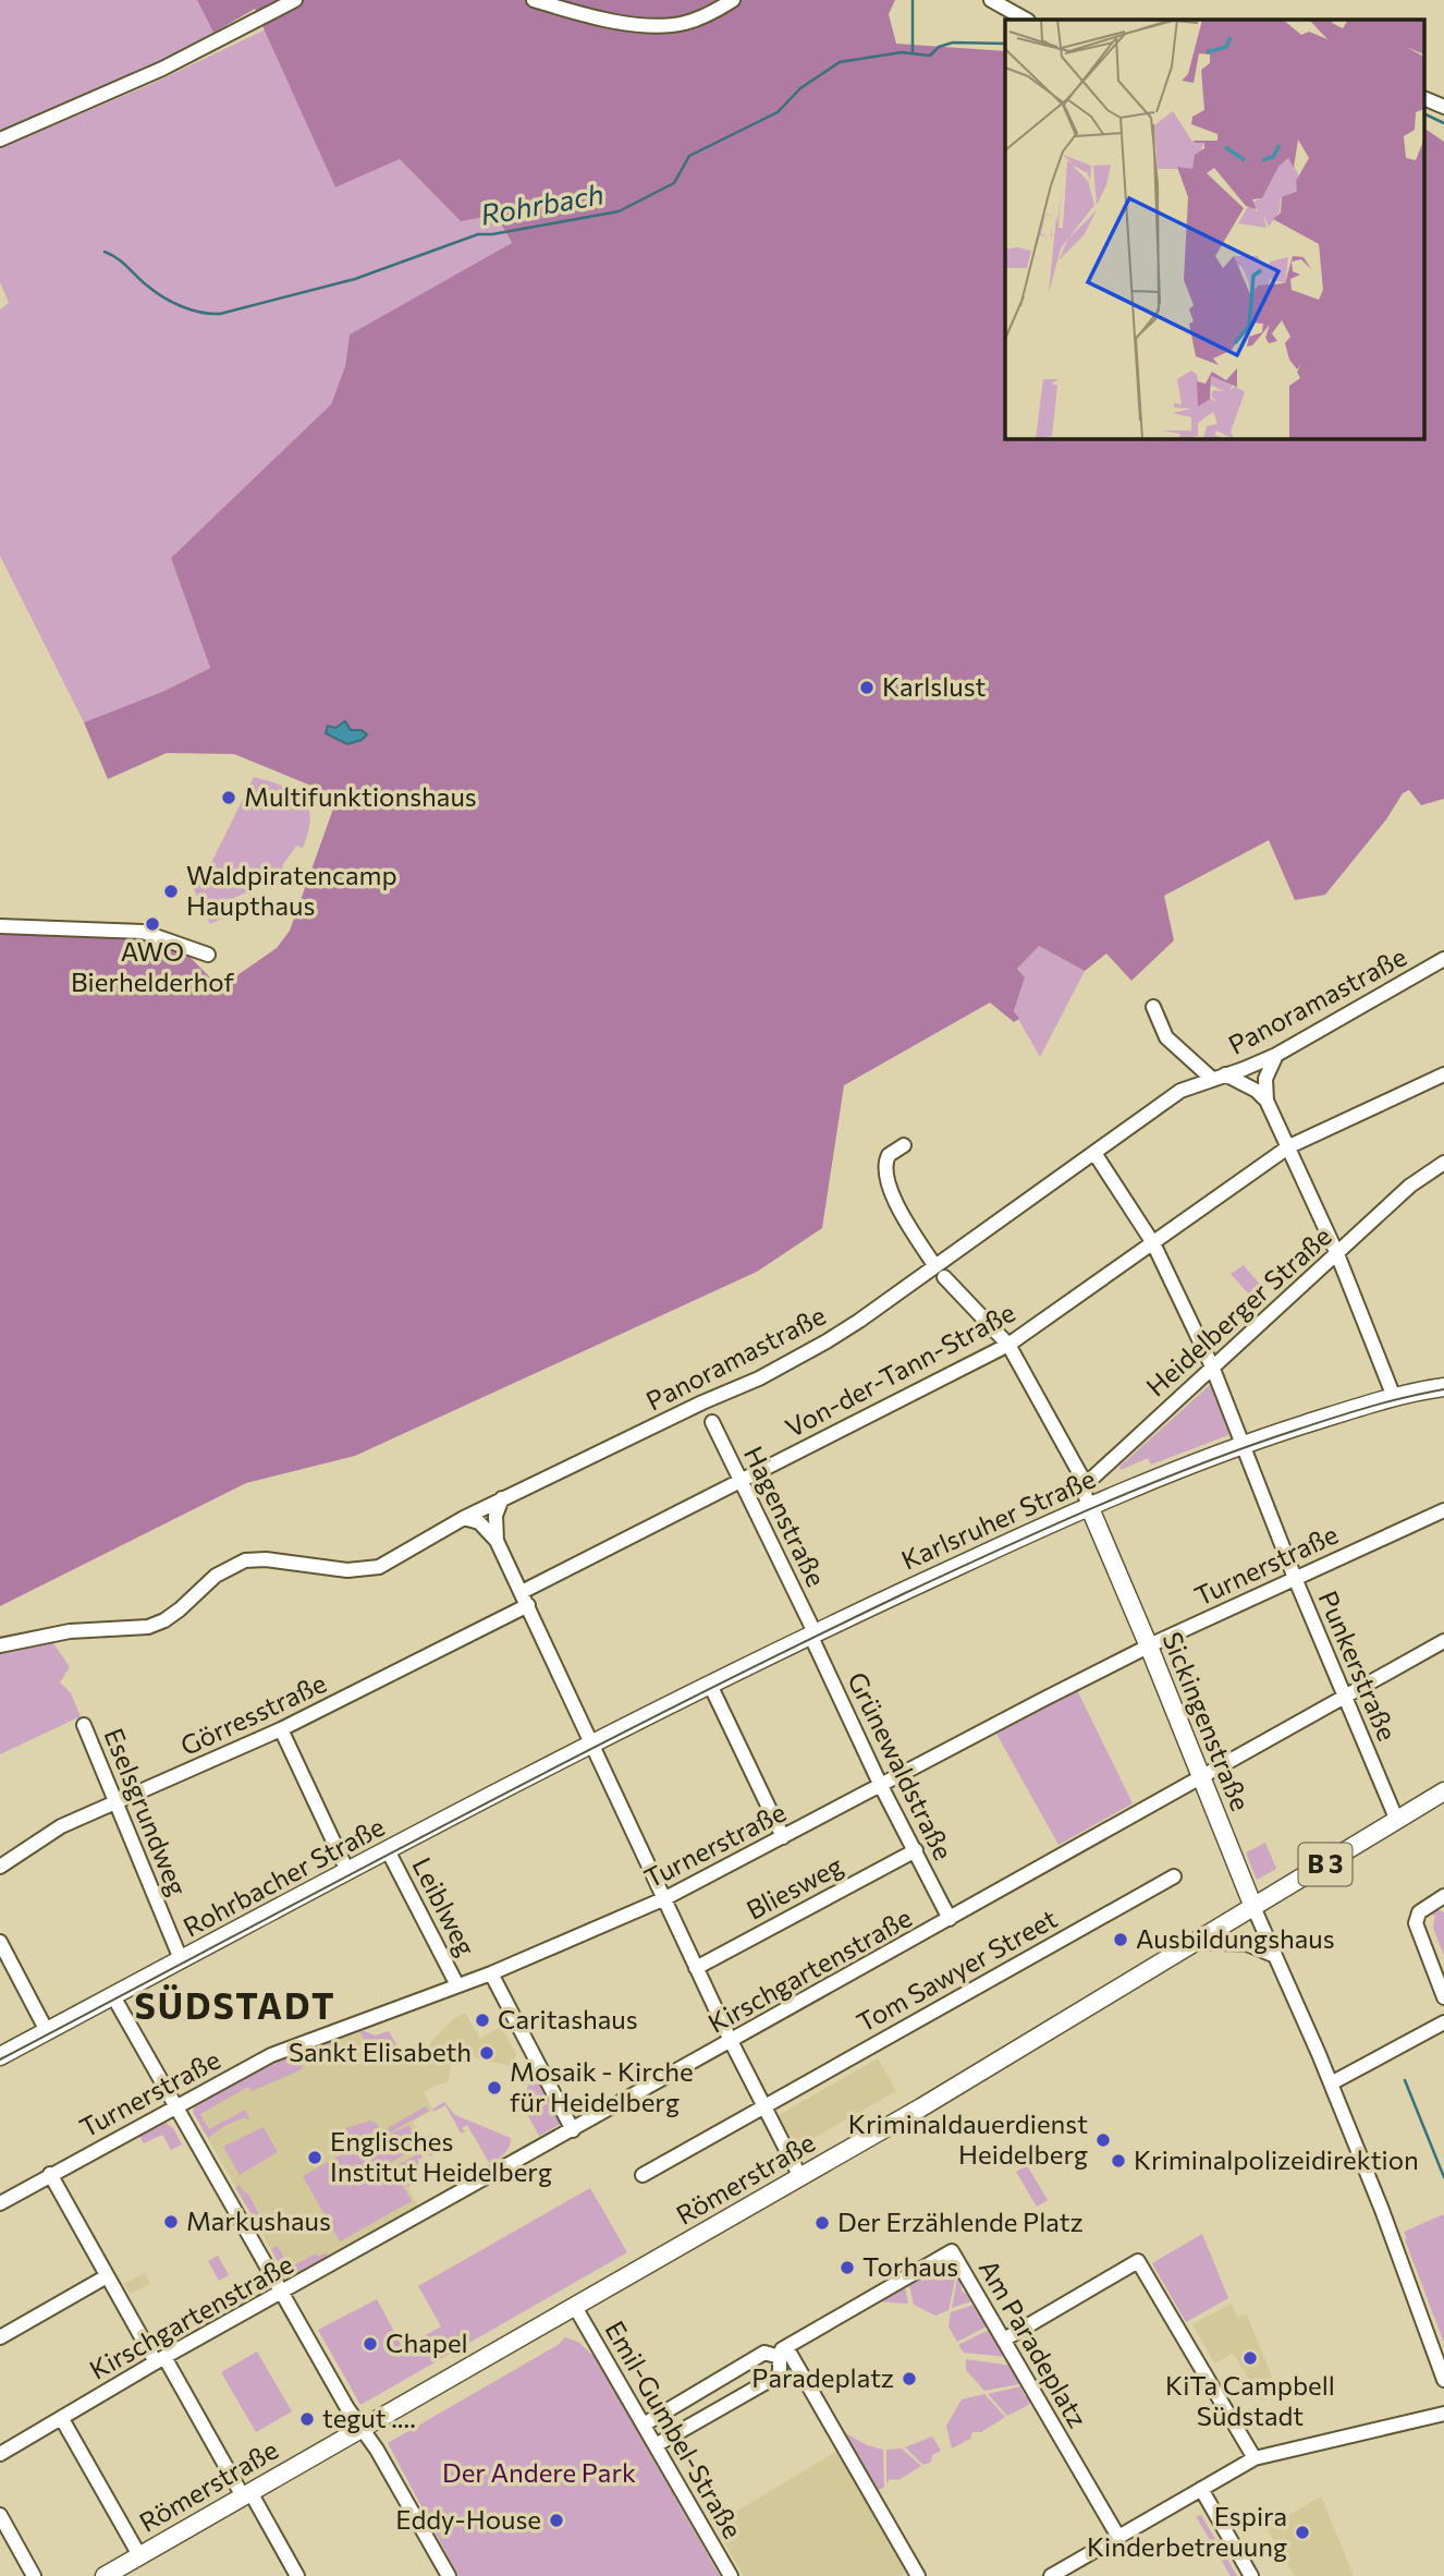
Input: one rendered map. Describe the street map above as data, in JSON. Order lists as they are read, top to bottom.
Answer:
{
  "streets": {
    "main road": [
      "Karlsruher Straße",
      "Sickingenstraße",
      "B 3",
      "Rohrbacher Straße",
      "Römerstraße"
    ],
    "street": [
      "Panoramastraße",
      "Heidelberger Straße",
      "Von-der-Tann-Straße",
      "Hagenstraße",
      "Turnerstraße",
      "Punkerstraße",
      "Görresstraße",
      "Grünewaldstraße",
      "Eselsgrundweg",
      "Bliesweg",
      "Leiblweg",
      "Kirschgartenstraße",
      "Tom Sawyer Street",
      "Am Paradeplatz",
      "Emil-Gumbel-Straße"
    ]
  },
  "crossings": [
    ["Panoramastraße", "Punkerstraße"],
    ["Heidelberger Straße", "Punkerstraße"],
    ["Von-der-Tann-Straße", "Hagenstraße"],
    ["Von-der-Tann-Straße", "Punkerstraße"],
    ["Von-der-Tann-Straße", "Görresstraße"],
    ["Hagenstraße", "Karlsruher Straße"],
    ["Hagenstraße", "Grünewaldstraße"],
    ["Karlsruher Straße", "Punkerstraße"],
    ["Karlsruher Straße", "Sickingenstraße"],
    ["Karlsruher Straße", "Grünewaldstraße"],
    ["Karlsruher Straße", "Rohrbacher Straße"],
    ["Turnerstraße", "Punkerstraße"],
    ["Turnerstraße", "Sickingenstraße"],
    ["Turnerstraße", "Grünewaldstraße"],
    ["Turnerstraße", "Leiblweg"],
    ["Punkerstraße", "Kirschgartenstraße"],
    ["Punkerstraße", "Römerstraße"],
    ["Görresstraße", "Eselsgrundweg"],
    ["Sickingenstraße", "Kirschgartenstraße"],
    ["Sickingenstraße", "Römerstraße"],
    ["Grünewaldstraße", "Bliesweg"],
    ["Grünewaldstraße", "Kirschgartenstraße"],
    ["Eselsgrundweg", "Rohrbacher Straße"],
    ["Rohrbacher Straße", "Leiblweg"],
    ["Römerstraße", "Emil-Gumbel-Straße"]
  ],
  "districts": ["SÜDSTADT"],
  "water": ["Rohrbach"],
  "parks": ["Der Andere Park"],
  "places": [
    "Karlslust",
    "Multifunktionshaus",
    "Waldpiratencamp Haupthaus",
    "AWO Bierhelderhof",
    "Ausbildungshaus",
    "Caritashaus",
    "Sankt Elisabeth",
    "Mosaik - Kirche für Heidelberg",
    "Kriminaldauerdienst Heidelberg",
    "Englisches Institut Heidelberg",
    "Kriminalpolizeidirektion",
    "Markushaus",
    "Der Erzählende Platz",
    "Torhaus",
    "Chapel",
    "KiTa Campbell Südstadt",
    "Paradeplatz",
    "tegut ....",
    "Eddy-House",
    "Espira Kinderbetreuung"
  ]
}
